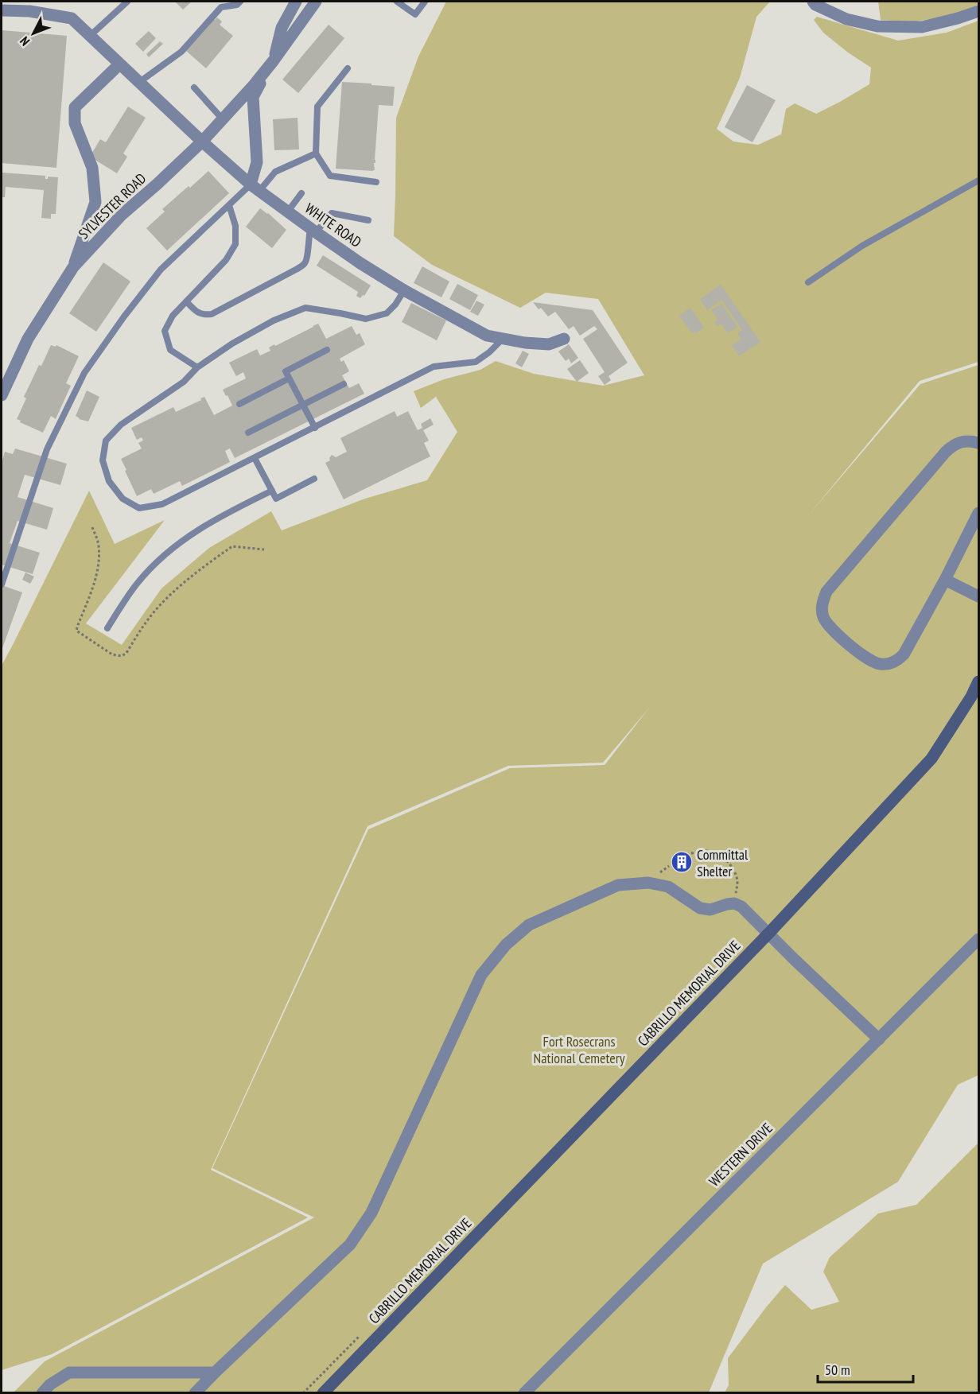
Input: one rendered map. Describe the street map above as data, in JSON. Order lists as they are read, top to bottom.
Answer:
{
  "streets": {
    "main road": ["CABRILLO MEMORIAL DRIVE"],
    "street": ["SYLVESTER ROAD", "WHITE ROAD", "WESTERN DRIVE"]
  },
  "crossings": [
    ["SYLVESTER ROAD", "WHITE ROAD"]
  ],
  "parks": ["Fort Rosecrans National Cemetery"],
  "places": {
    "building": ["Committal Shelter"]
  },
  "scale_bar": "50 m",
  "north": "bottom left"
}
